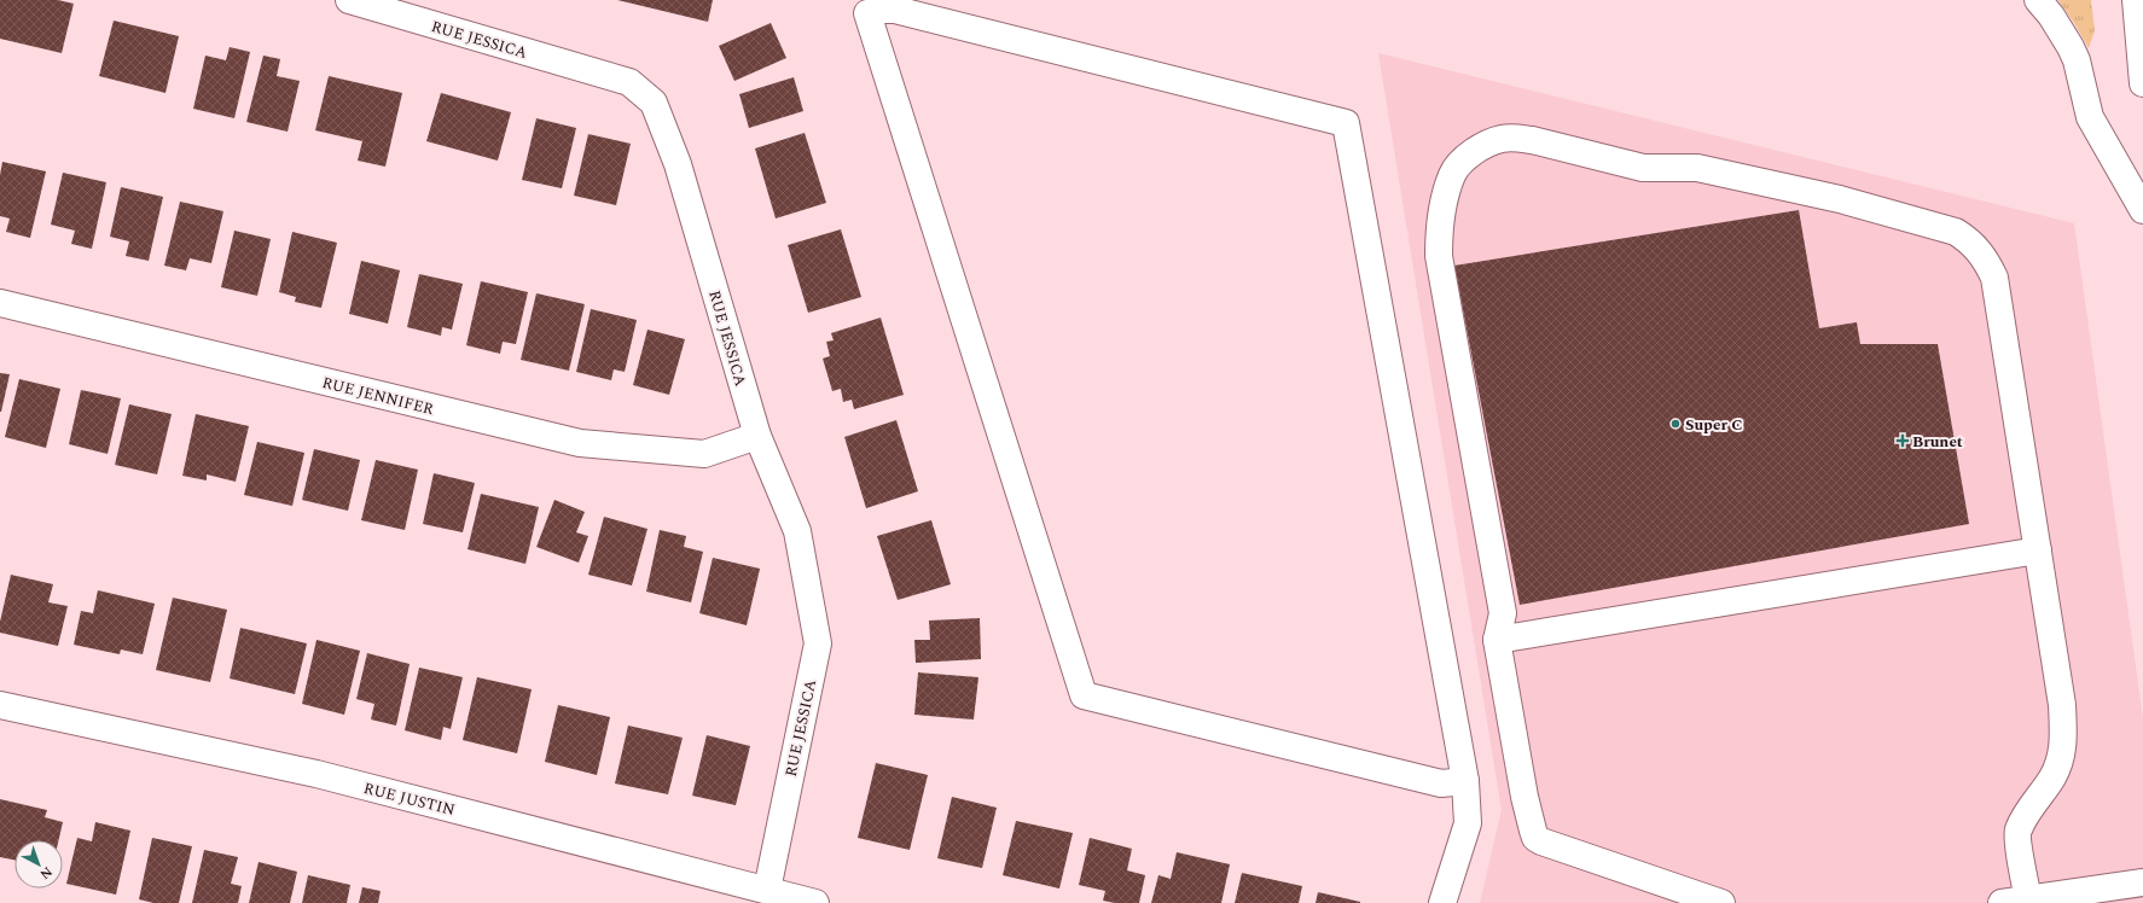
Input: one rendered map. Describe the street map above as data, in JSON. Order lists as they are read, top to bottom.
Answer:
{
  "streets": {
    "street": ["RUE JESSICA", "RUE JENNIFER", "RUE JUSTIN"]
  },
  "crossings": [
    ["RUE JESSICA", "RUE JENNIFER"],
    ["RUE JESSICA", "RUE JUSTIN"]
  ],
  "places": {
    "other": ["Super C"],
    "health": ["Brunet"]
  },
  "north": "bottom right"
}
